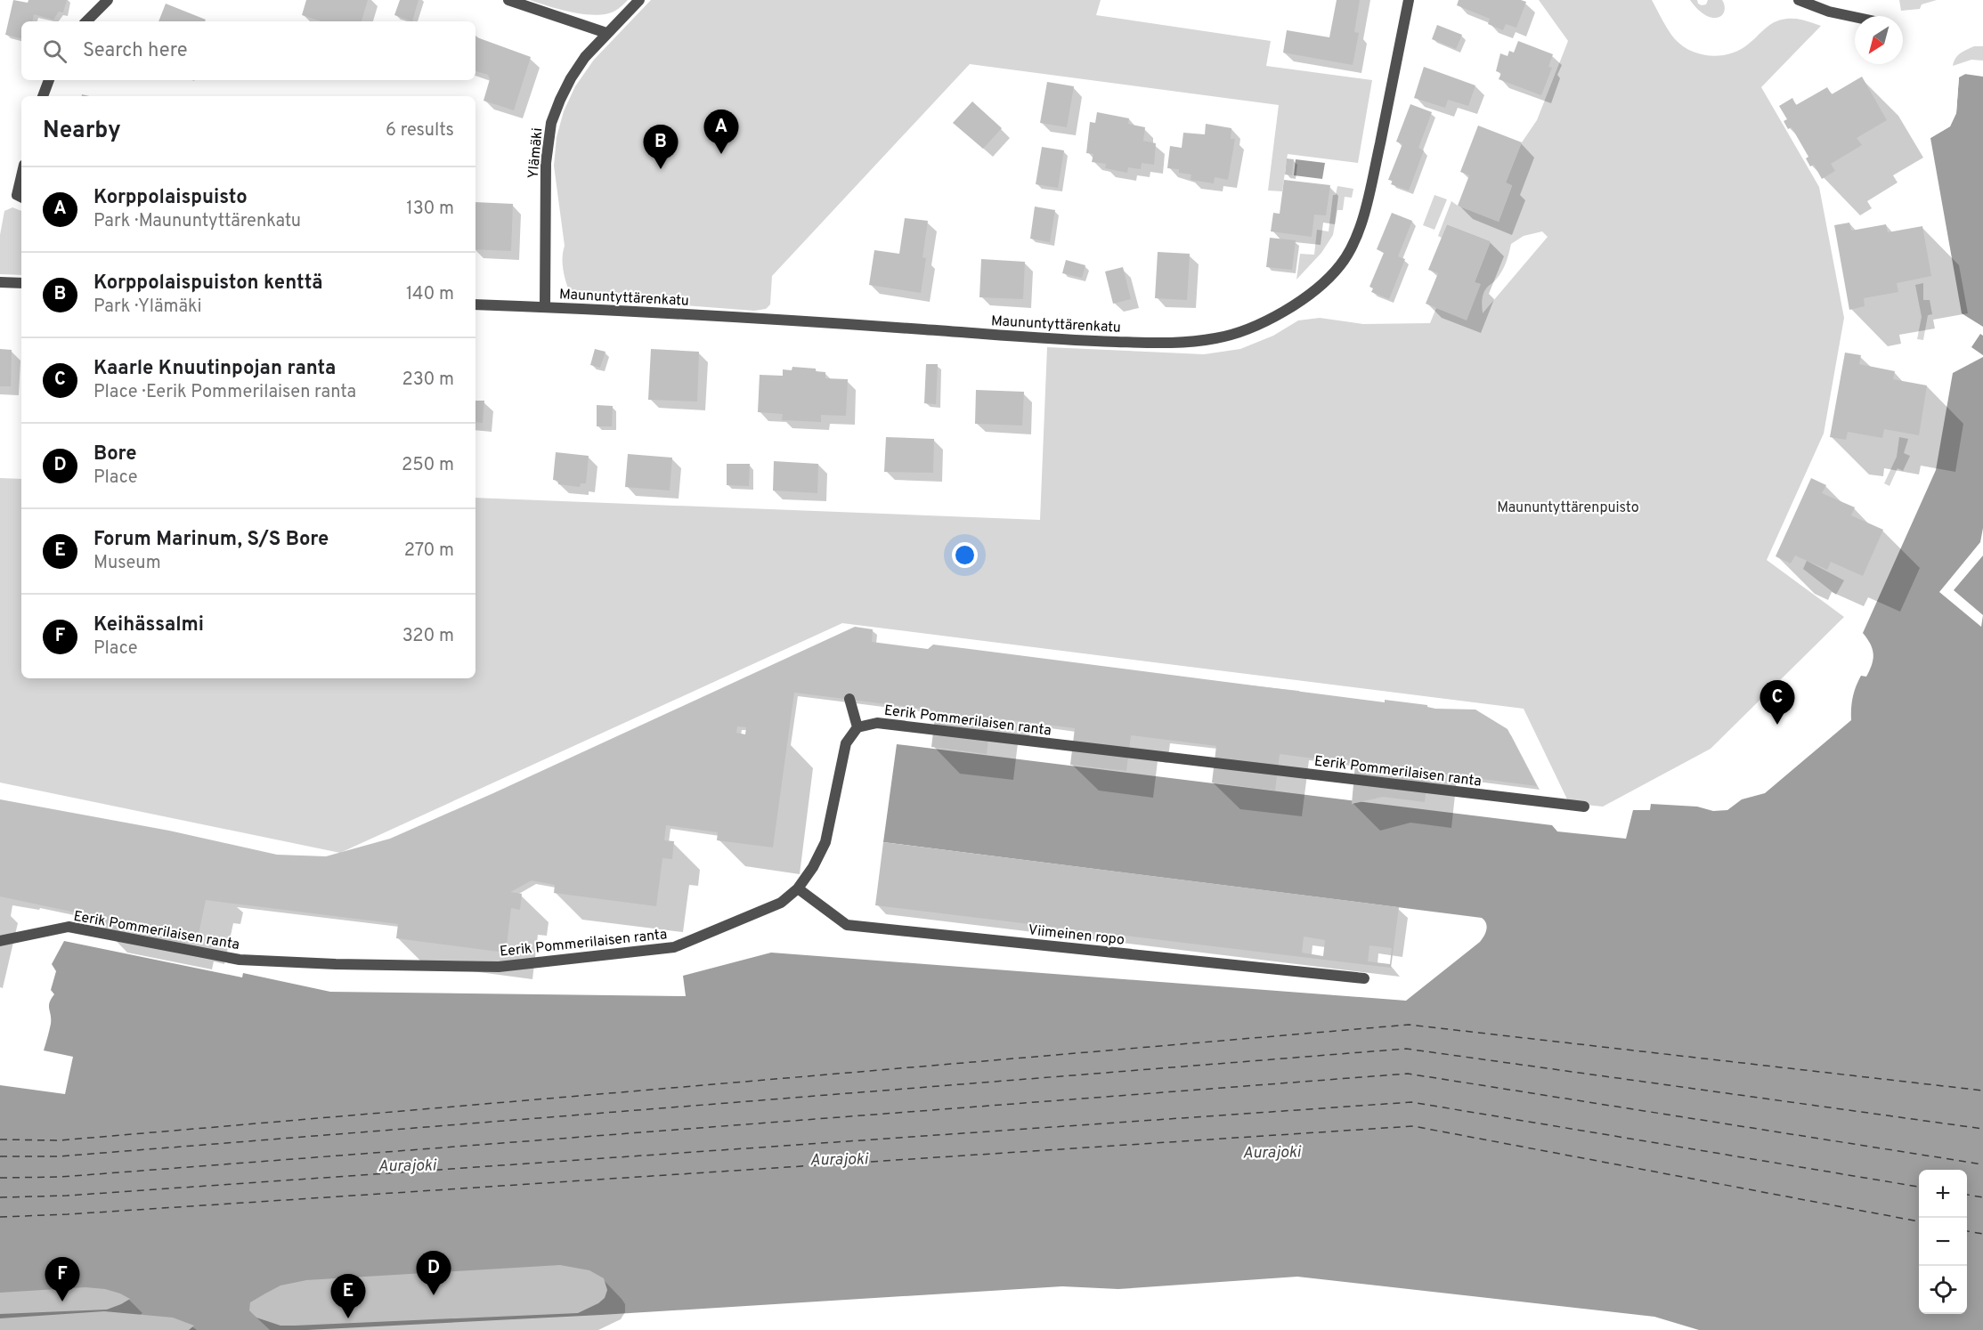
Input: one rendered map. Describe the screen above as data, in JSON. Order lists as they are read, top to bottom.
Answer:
{
  "streets": {
    "street": [
      "Ylämäki",
      "Maununtyttärenkatu",
      "Eerik Pommerilaisen ranta",
      "Viimeinen ropo"
    ]
  },
  "crossings": [
    ["Ylämäki", "Maununtyttärenkatu"],
    ["Eerik Pommerilaisen ranta", "Viimeinen ropo"]
  ],
  "water": ["Aurajoki"],
  "parks": ["Maununtyttärenpuisto"],
  "north": "bottom left",
  "page": {
    "search": "Search here",
    "heading": ["Nearby", "6 results"],
    "pins": [
      "A",
      "B",
      "C",
      "D",
      "F",
      "E"
    ],
    "list": [
      {
        "mark": "A",
        "name": "Korppolaispuisto",
        "note": "Park · Maununtyttärenkatu",
        "value": "130 m"
      },
      {
        "mark": "B",
        "name": "Korppolaispuiston kenttä",
        "note": "Park · Ylämäki",
        "value": "140 m"
      },
      {
        "mark": "C",
        "name": "Kaarle Knuutinpojan ranta",
        "note": "Place · Eerik Pommerilaisen ranta",
        "value": "230 m"
      },
      {
        "mark": "D",
        "name": "Bore",
        "note": "Place",
        "value": "250 m"
      },
      {
        "mark": "E",
        "name": "Forum Marinum, S/S Bore",
        "note": "Museum",
        "value": "270 m"
      },
      {
        "mark": "F",
        "name": "Keihässalmi",
        "note": "Place",
        "value": "320 m"
      }
    ],
    "map_buttons": ["+", "−"]
  }
}
